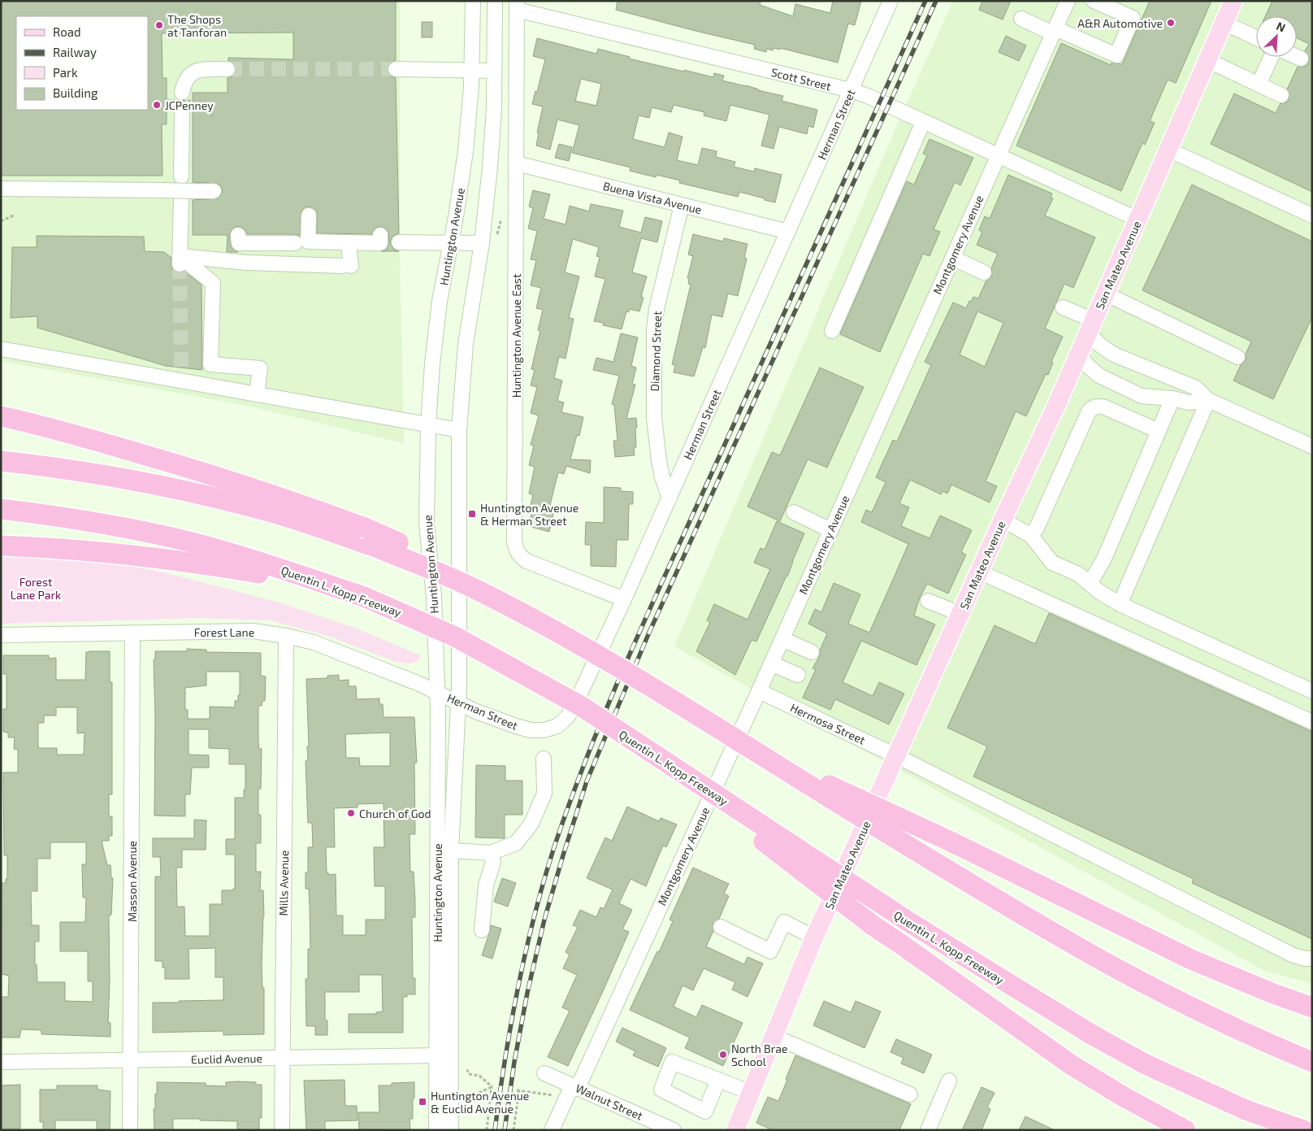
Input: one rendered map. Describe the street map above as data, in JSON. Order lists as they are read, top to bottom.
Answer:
{
  "streets": {
    "highway": ["Quentin L. Kopp Freeway"],
    "main road": ["San Mateo Avenue"],
    "street": [
      "Scott Street",
      "Herman Street",
      "Buena Vista Avenue",
      "Huntington Avenue",
      "Montgomery Avenue",
      "Huntington Avenue East",
      "Diamond Street",
      "Forest Lane",
      "Hermosa Street",
      "Masson Avenue",
      "Mills Avenue",
      "Euclid Avenue",
      "Walnut Street"
    ]
  },
  "crossings": [
    ["Scott Street", "Herman Street"],
    ["Scott Street", "Montgomery Avenue"],
    ["Scott Street", "San Mateo Avenue"],
    ["Scott Street", "Huntington Avenue East"],
    ["Herman Street", "Buena Vista Avenue"],
    ["Herman Street", "Huntington Avenue"],
    ["Herman Street", "Huntington Avenue East"],
    ["Herman Street", "Diamond Street"],
    ["Herman Street", "Forest Lane"],
    ["Buena Vista Avenue", "Huntington Avenue East"],
    ["Buena Vista Avenue", "Diamond Street"],
    ["Huntington Avenue", "Forest Lane"],
    ["Huntington Avenue", "Euclid Avenue"],
    ["Montgomery Avenue", "Hermosa Street"],
    ["Montgomery Avenue", "Walnut Street"],
    ["San Mateo Avenue", "Hermosa Street"],
    ["Forest Lane", "Masson Avenue"],
    ["Forest Lane", "Mills Avenue"],
    ["Masson Avenue", "Euclid Avenue"],
    ["Mills Avenue", "Euclid Avenue"]
  ],
  "parks": ["Forest Lane Park"],
  "places": {
    "other": [
      "A&R Automotive",
      "The Shops at Tanforan",
      "JCPenney",
      "Church of God",
      "North Brae School"
    ],
    "transit": ["Huntington Avenue & Herman Street", "Huntington Avenue & Euclid Avenue"]
  },
  "legend": [
    "Road",
    "Railway",
    "Park",
    "Building"
  ],
  "north": "top right"
}
